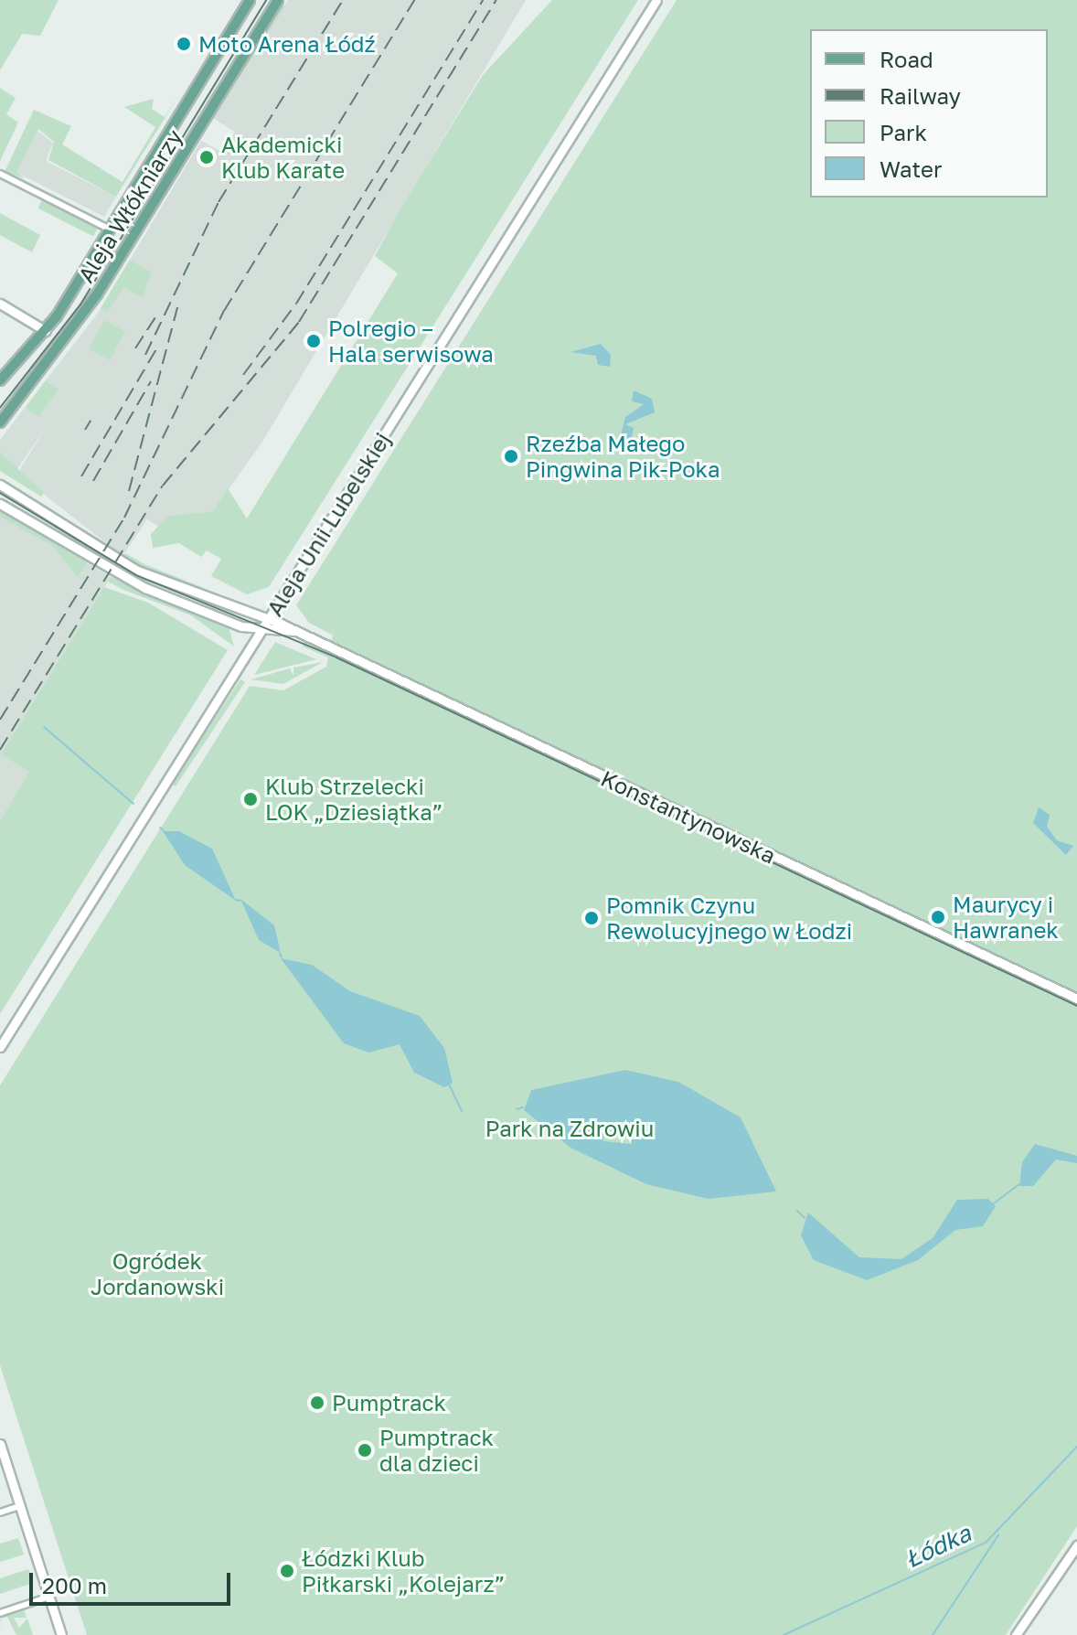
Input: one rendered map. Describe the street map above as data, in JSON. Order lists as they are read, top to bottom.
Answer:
{
  "streets": {
    "main road": ["Aleja Włókniarzy", "Aleja Unii Lubelskiej", "Konstantynowska"]
  },
  "crossings": [
    ["Aleja Unii Lubelskiej", "Konstantynowska"]
  ],
  "water": ["Łódka"],
  "parks": ["Park na Zdrowiu", "Ogródek Jordanowski"],
  "places": [
    "Moto Arena Łódź",
    "Akademicki Klub Karate",
    "Polregio – Hala serwisowa",
    "Rzeźba Małego Pingwina Pik-Poka",
    "Klub Strzelecki LOK „Dziesiątka”",
    "Maurycy i Hawranek",
    "Pomnik Czynu Rewolucyjnego w Łodzi",
    "Pumptrack",
    "Pumptrack dla dzieci",
    "Łódzki Klub Piłkarski „Kolejarz”"
  ],
  "legend": [
    "Road",
    "Railway",
    "Park",
    "Water"
  ],
  "scale_bar": "200 m"
}
